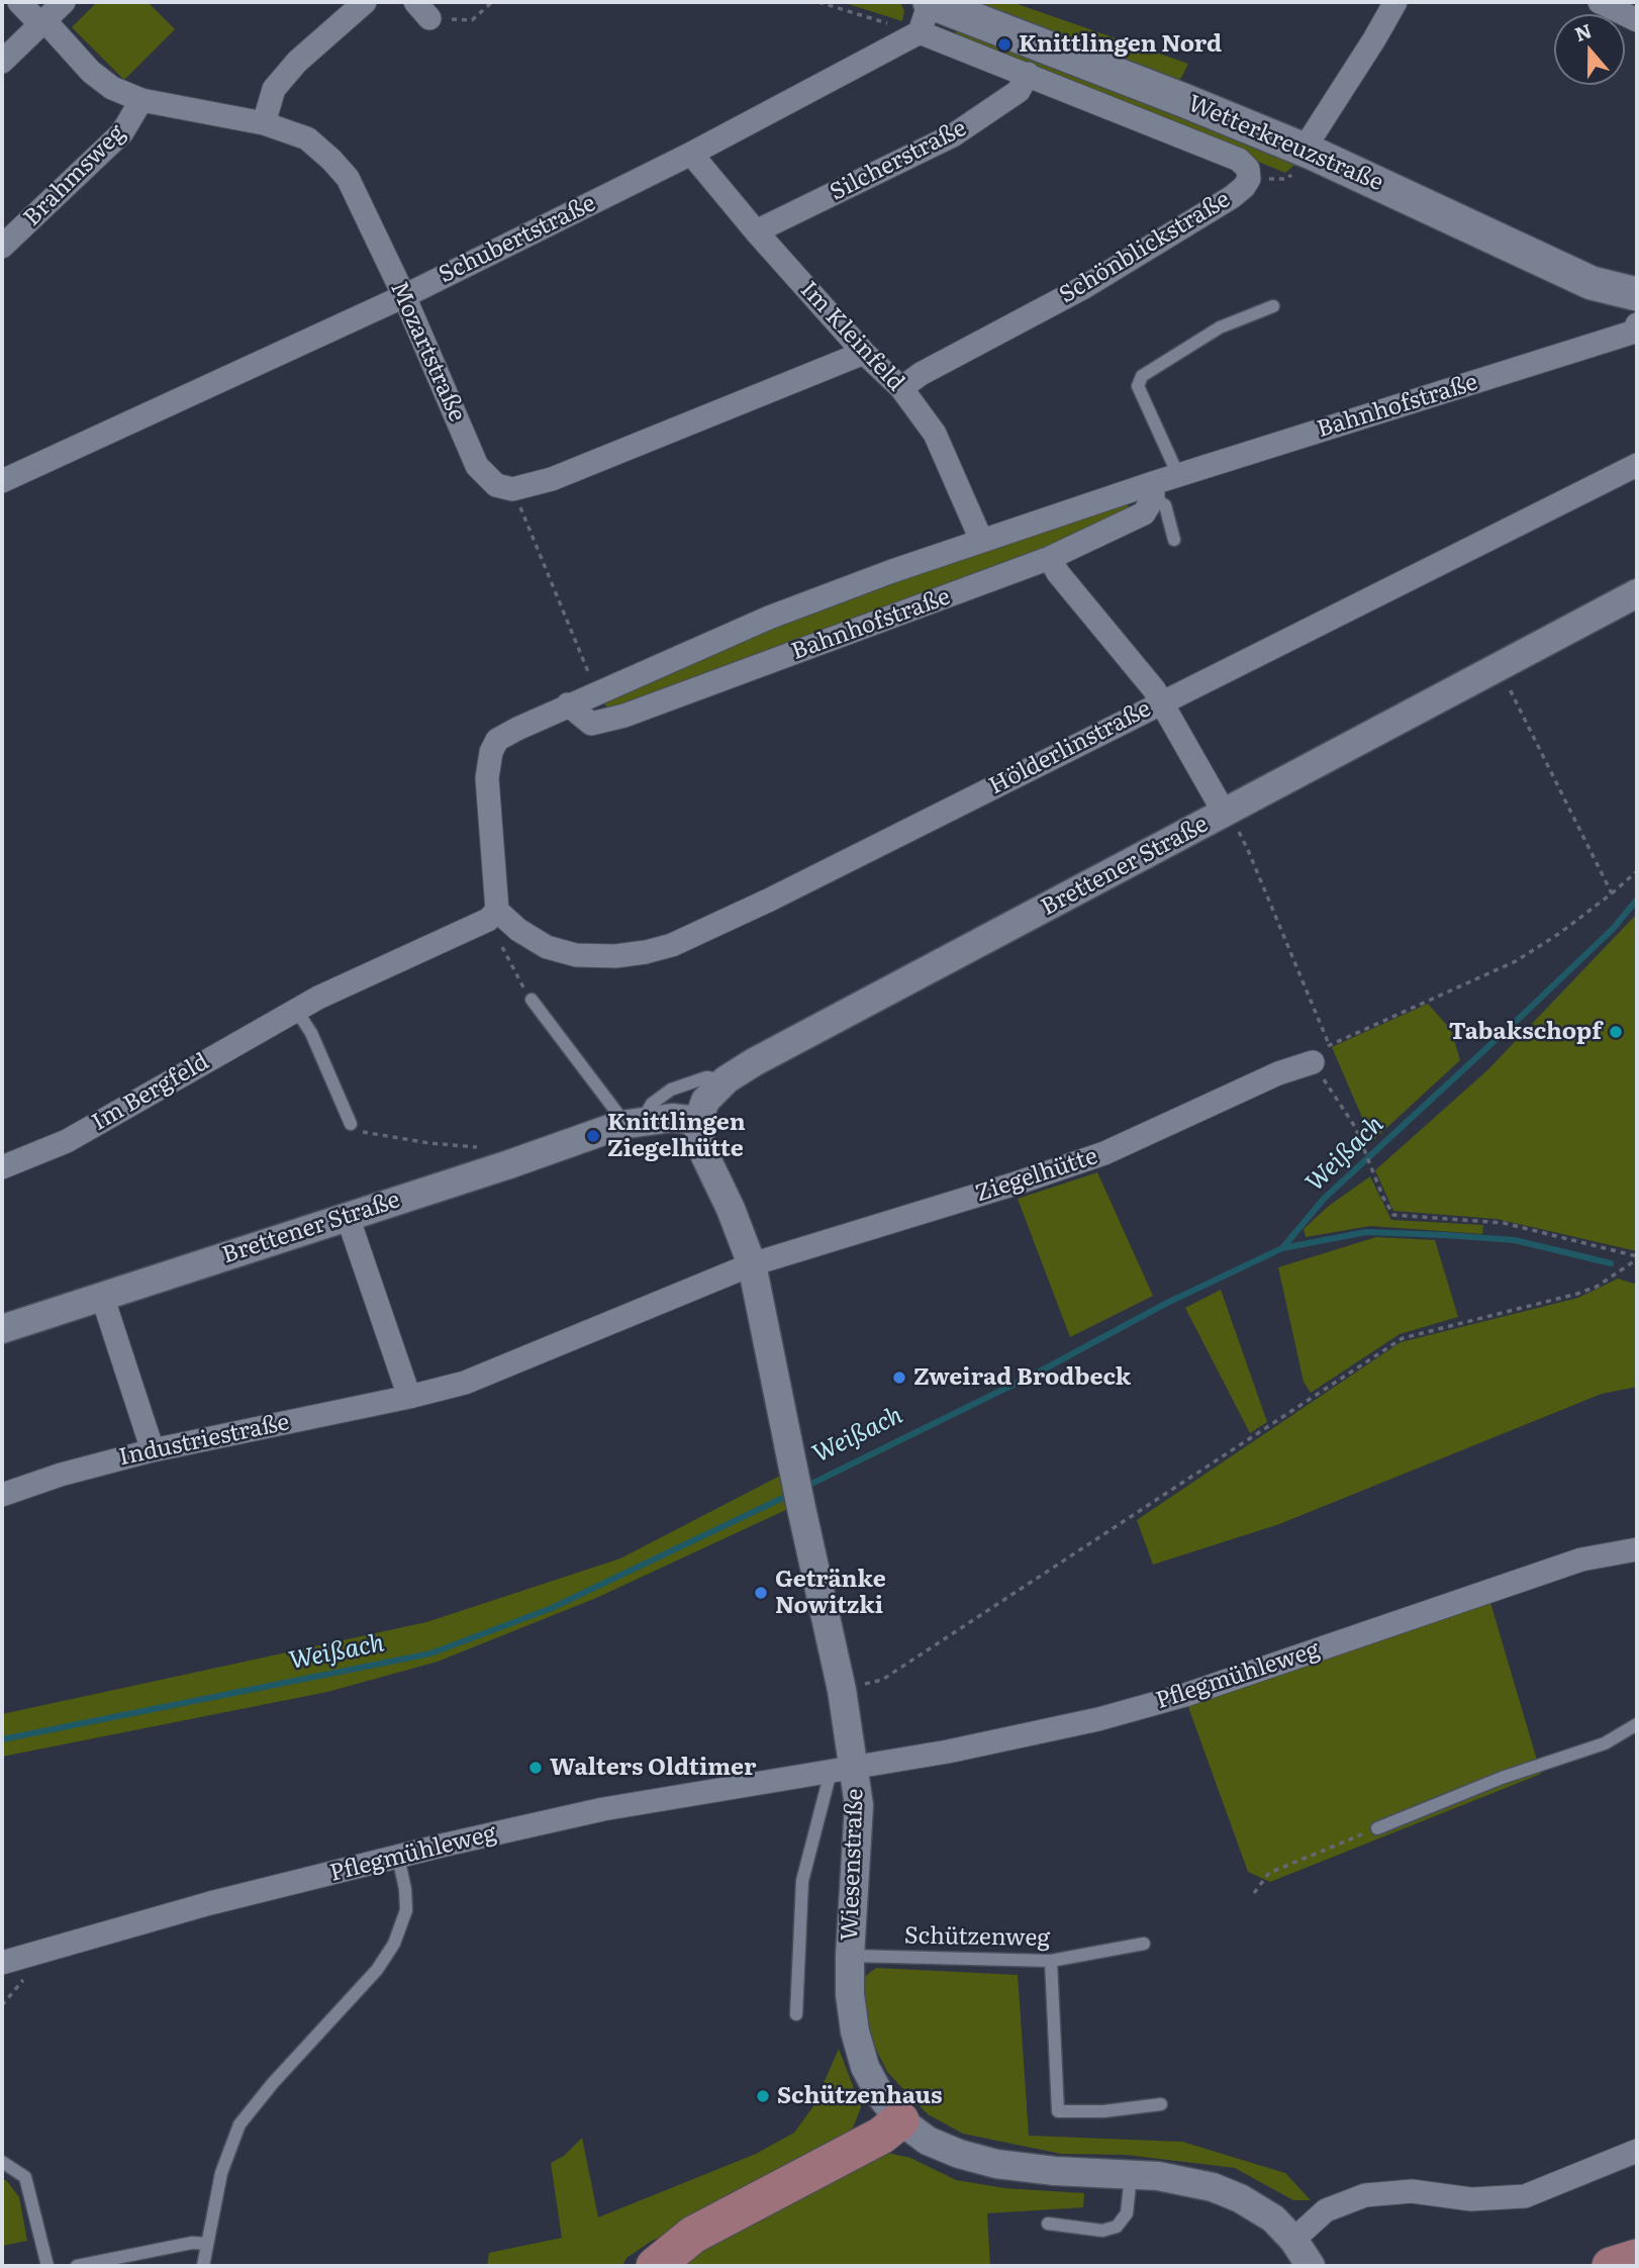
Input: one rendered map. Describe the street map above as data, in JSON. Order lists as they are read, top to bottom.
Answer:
{
  "streets": {
    "main road": ["Wetterkreuzstraße"],
    "street": [
      "Silcherstraße",
      "Brahmsweg",
      "Schubertstraße",
      "Schönblickstraße",
      "Im Kleinfeld",
      "Mozartstraße",
      "Bahnhofstraße",
      "Hölderlinstraße",
      "Brettener Straße",
      "Im Bergfeld",
      "Ziegelhütte",
      "Industriestraße",
      "Pflegmühleweg",
      "Wiesenstraße"
    ],
    "lane": ["Schützenweg"]
  },
  "crossings": [
    ["Wetterkreuzstraße", "Schubertstraße"],
    ["Wetterkreuzstraße", "Schönblickstraße"],
    ["Silcherstraße", "Schönblickstraße"],
    ["Silcherstraße", "Im Kleinfeld"],
    ["Brahmsweg", "Mozartstraße"],
    ["Schubertstraße", "Schönblickstraße"],
    ["Schubertstraße", "Im Kleinfeld"],
    ["Schubertstraße", "Mozartstraße"],
    ["Schönblickstraße", "Im Kleinfeld"],
    ["Im Kleinfeld", "Bahnhofstraße"],
    ["Bahnhofstraße", "Hölderlinstraße"],
    ["Bahnhofstraße", "Im Bergfeld"],
    ["Hölderlinstraße", "Im Bergfeld"],
    ["Brettener Straße", "Wiesenstraße"],
    ["Ziegelhütte", "Industriestraße"],
    ["Ziegelhütte", "Wiesenstraße"],
    ["Industriestraße", "Wiesenstraße"],
    ["Pflegmühleweg", "Wiesenstraße"],
    ["Wiesenstraße", "Schützenweg"]
  ],
  "water": ["Weißach"],
  "places": [
    "Knittlingen Nord",
    "Tabakschopf",
    "Knittlingen Ziegelhütte",
    "Zweirad Brodbeck",
    "Getränke Nowitzki",
    "Walters Oldtimer",
    "Schützenhaus"
  ],
  "north": "top"
}
